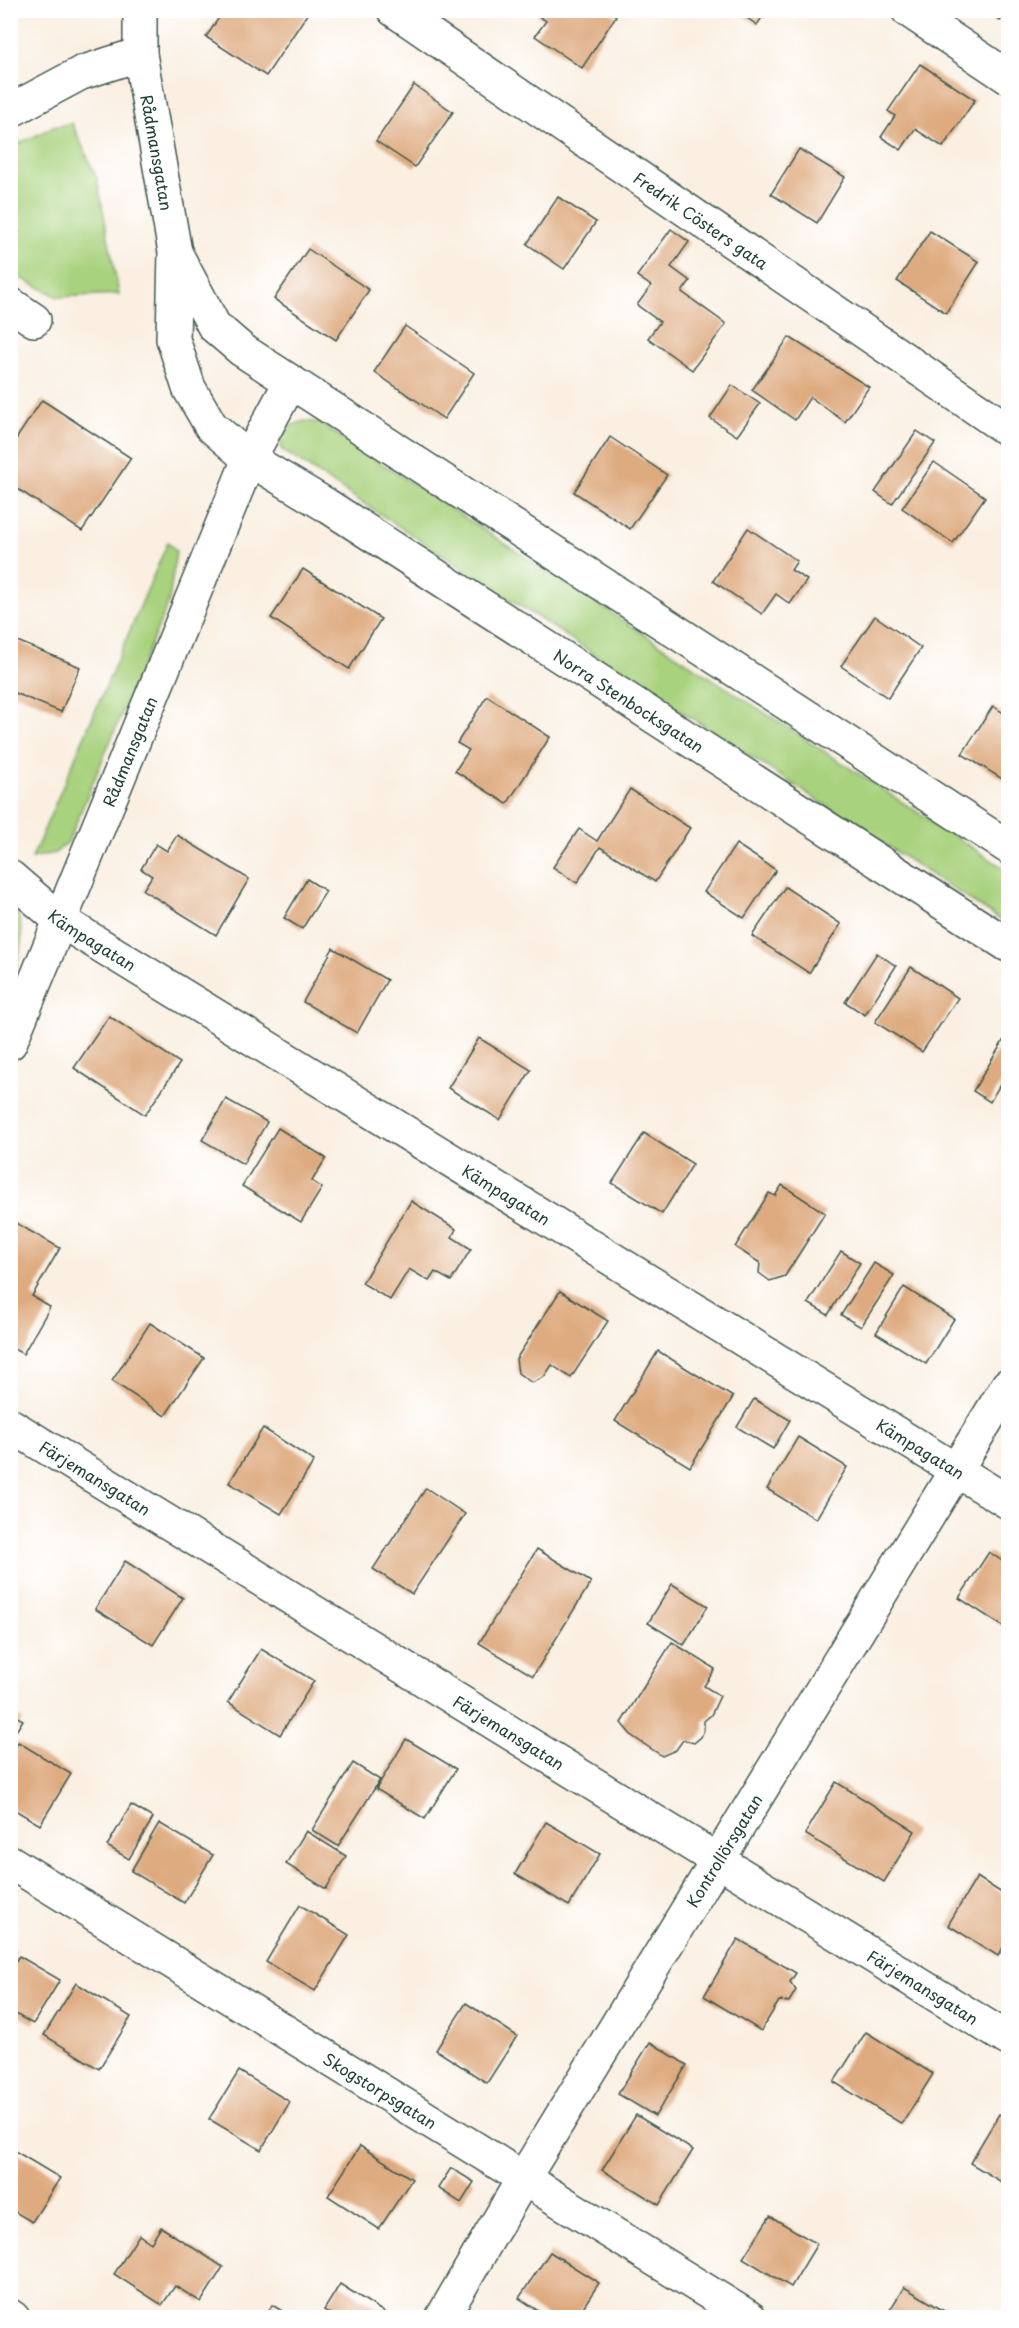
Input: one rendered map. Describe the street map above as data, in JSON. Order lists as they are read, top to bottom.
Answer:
{
  "streets": {
    "street": [
      "Rådmansgatan",
      "Fredrik Cösters gata",
      "Norra Stenbocksgatan",
      "Kämpagatan",
      "Färjemansgatan",
      "Kontrollörsgatan",
      "Skogstorpsgatan"
    ]
  },
  "crossings": [
    ["Rådmansgatan", "Norra Stenbocksgatan"],
    ["Rådmansgatan", "Kämpagatan"],
    ["Kämpagatan", "Kontrollörsgatan"],
    ["Färjemansgatan", "Kontrollörsgatan"],
    ["Kontrollörsgatan", "Skogstorpsgatan"]
  ]
}
